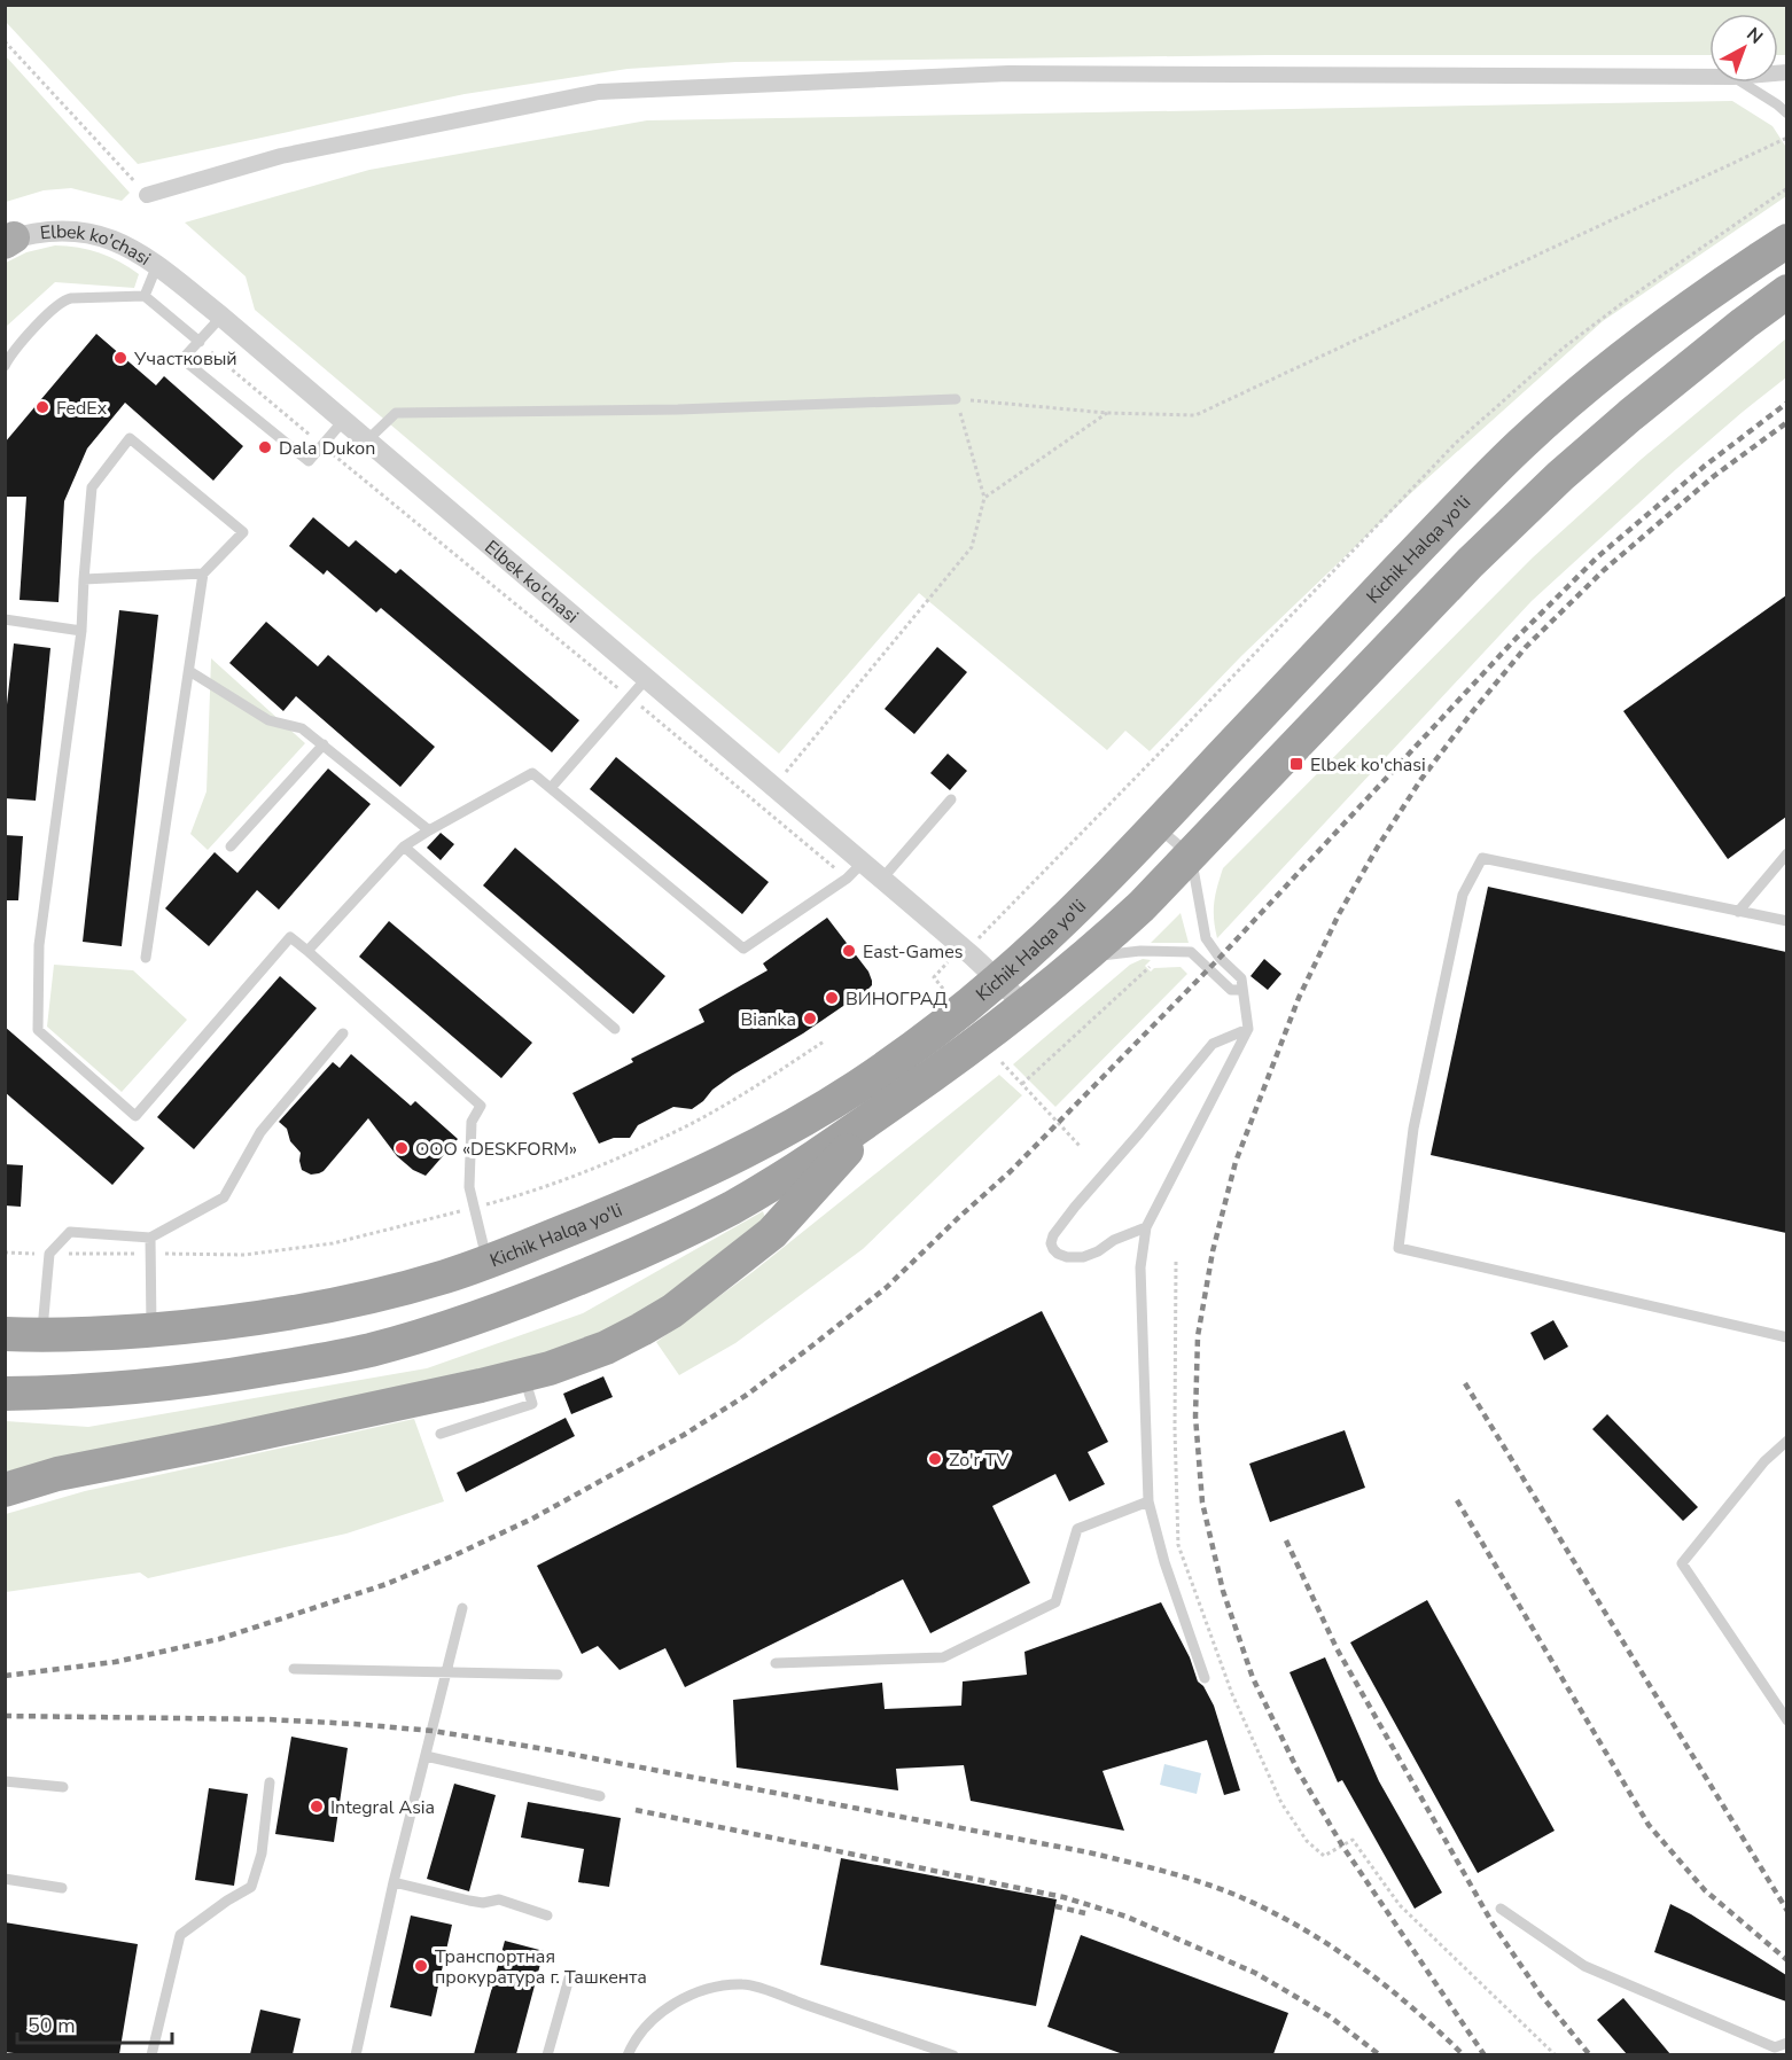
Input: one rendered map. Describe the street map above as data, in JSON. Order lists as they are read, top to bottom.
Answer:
{
  "streets": {
    "highway": ["Kichik Halqa yo'li"],
    "street": ["Elbek ko'chasi"]
  },
  "crossings": [
    ["Elbek ko'chasi", "Kichik Halqa yo'li"]
  ],
  "places": {
    "other": [
      "Участковый",
      "FedEx",
      "Dala Dukon",
      "East-Games",
      "ВИНОГРАД",
      "Bianka",
      "ООО «DESKFORM»",
      "Zo'r TV",
      "Integral Asia",
      "Транспортная прокуратура г. Ташкента"
    ],
    "transit": ["Elbek ko'chasi"]
  },
  "scale_bar": "50 m",
  "north": "top right"
}
